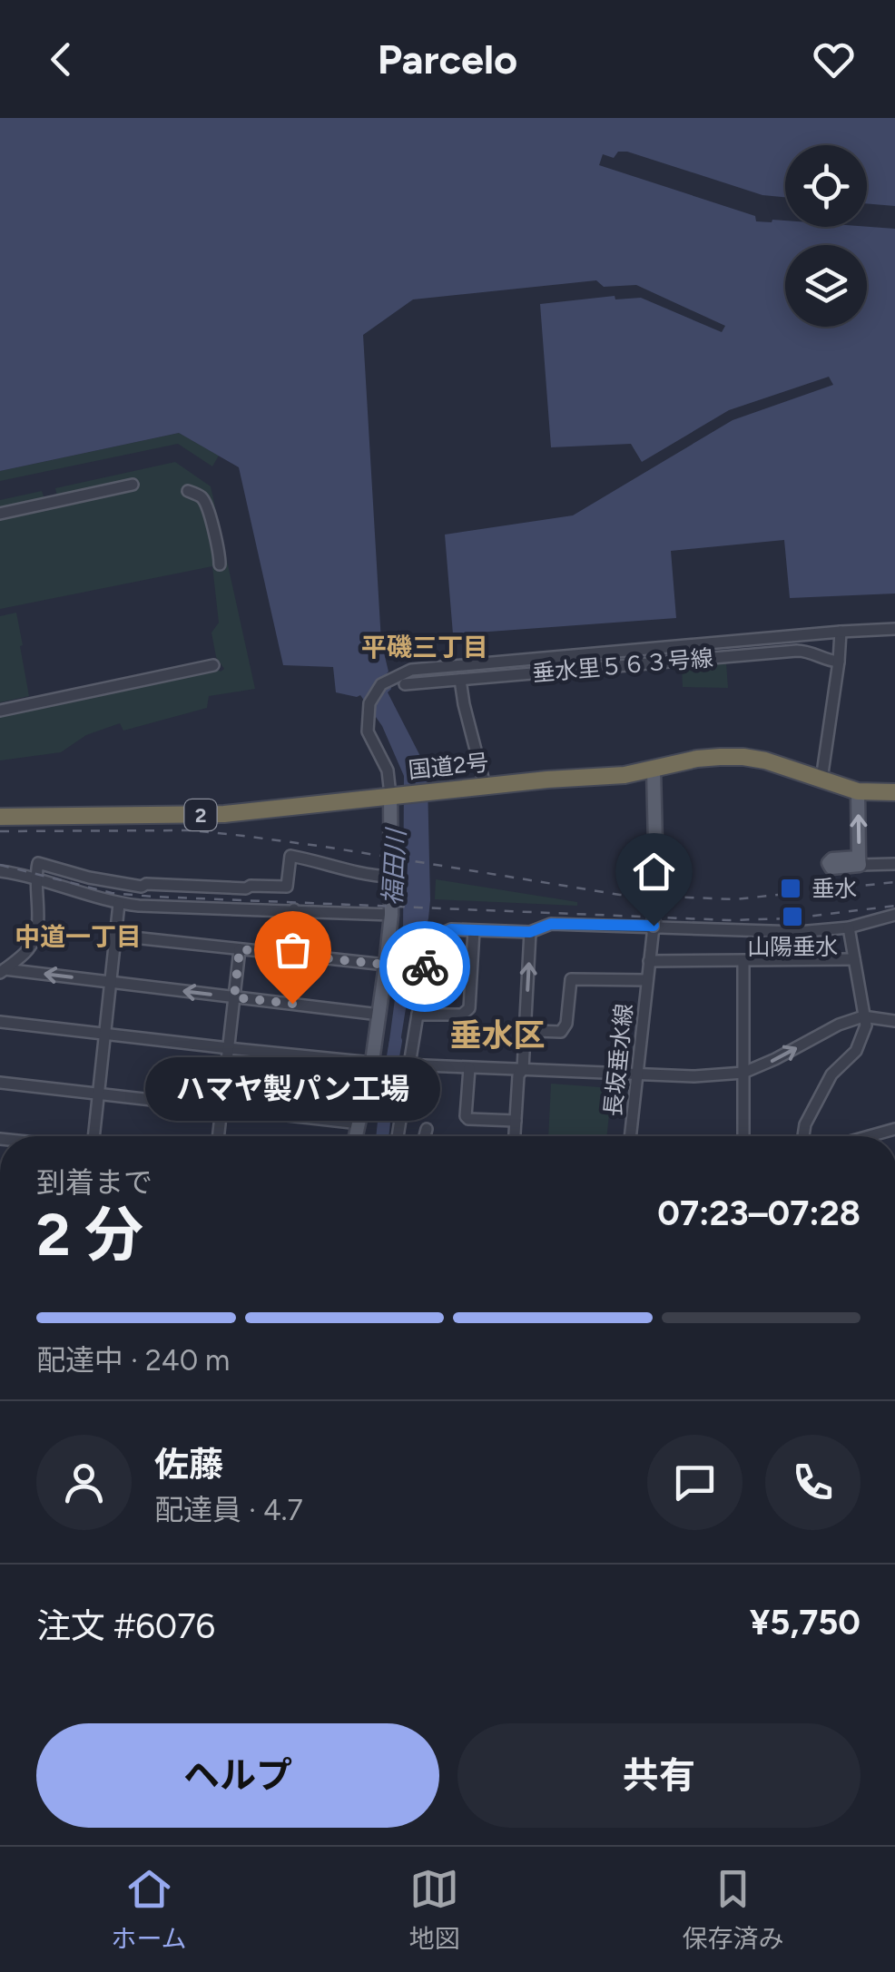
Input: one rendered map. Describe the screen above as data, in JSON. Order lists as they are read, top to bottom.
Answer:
{
  "streets": {
    "highway": ["国道2号", "2"],
    "street": ["垂水里５６３号線", "長坂垂水線"]
  },
  "districts": ["平磯三丁目", "中道一丁目", "垂水区"],
  "water": ["福田川"],
  "places": {
    "transit": ["垂水", "山陽垂水"],
    "other": ["ハマヤ製パン工場"]
  },
  "page": {
    "header": "Parcelo",
    "bubble": "ハマヤ製パン工場",
    "heading": ["2 分", "到着まで", "07:23–07:28"],
    "panel": [
      "佐藤",
      "配達員 · 4.7",
      "注文 #6076",
      "¥5,750"
    ],
    "bar": "配達中 · 240 m",
    "buttons": ["ヘルプ", "共有"],
    "tabs": ["ホーム", "地図", "保存済み"]
  }
}
